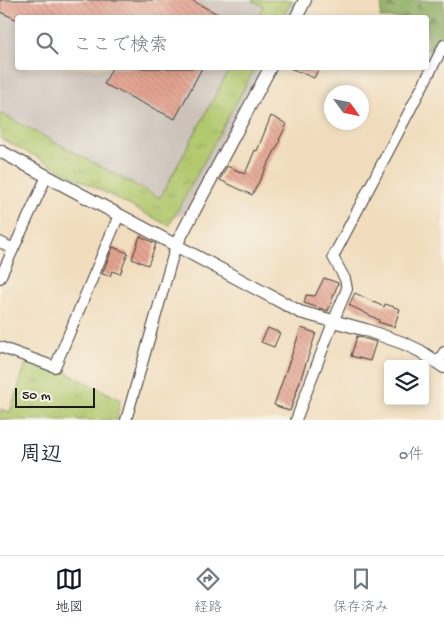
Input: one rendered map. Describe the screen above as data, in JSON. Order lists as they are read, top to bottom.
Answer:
{
  "scale_bar": "50 m",
  "north": "bottom right",
  "page": {
    "search": "ここで検索",
    "scale": "50 m",
    "heading": ["周辺", "0件"],
    "nav": ["地図", "経路", "保存済み"]
  }
}
